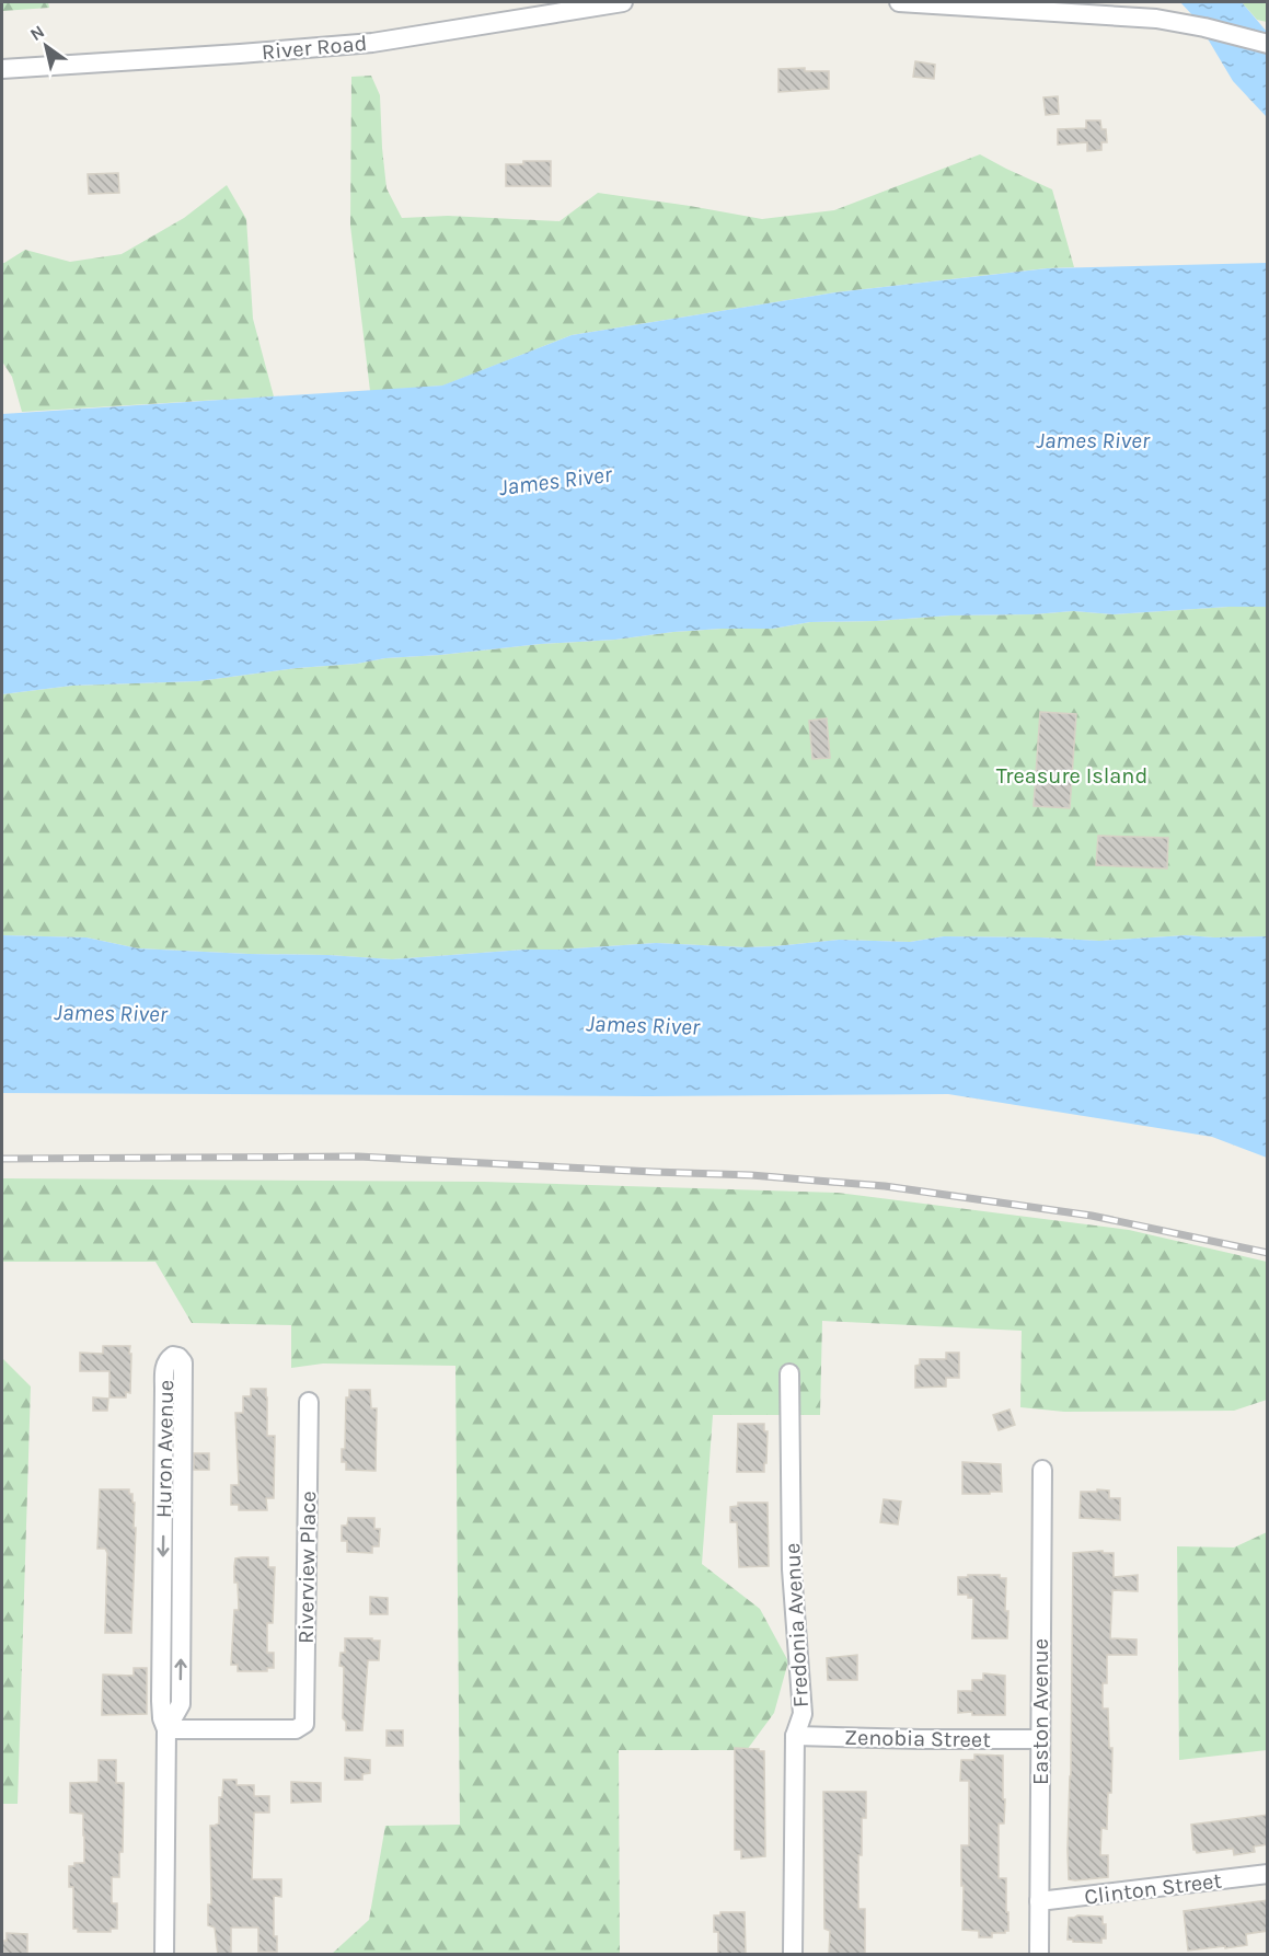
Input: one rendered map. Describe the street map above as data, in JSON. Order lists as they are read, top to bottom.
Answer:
{
  "streets": {
    "street": [
      "River Road",
      "Huron Avenue",
      "Riverview Place",
      "Fredonia Avenue",
      "Easton Avenue",
      "Zenobia Street",
      "Clinton Street"
    ]
  },
  "crossings": [
    ["Huron Avenue", "Riverview Place"],
    ["Fredonia Avenue", "Zenobia Street"],
    ["Easton Avenue", "Zenobia Street"],
    ["Easton Avenue", "Clinton Street"]
  ],
  "water": ["James River"],
  "parks": ["Treasure Island"],
  "north": "top left"
}
